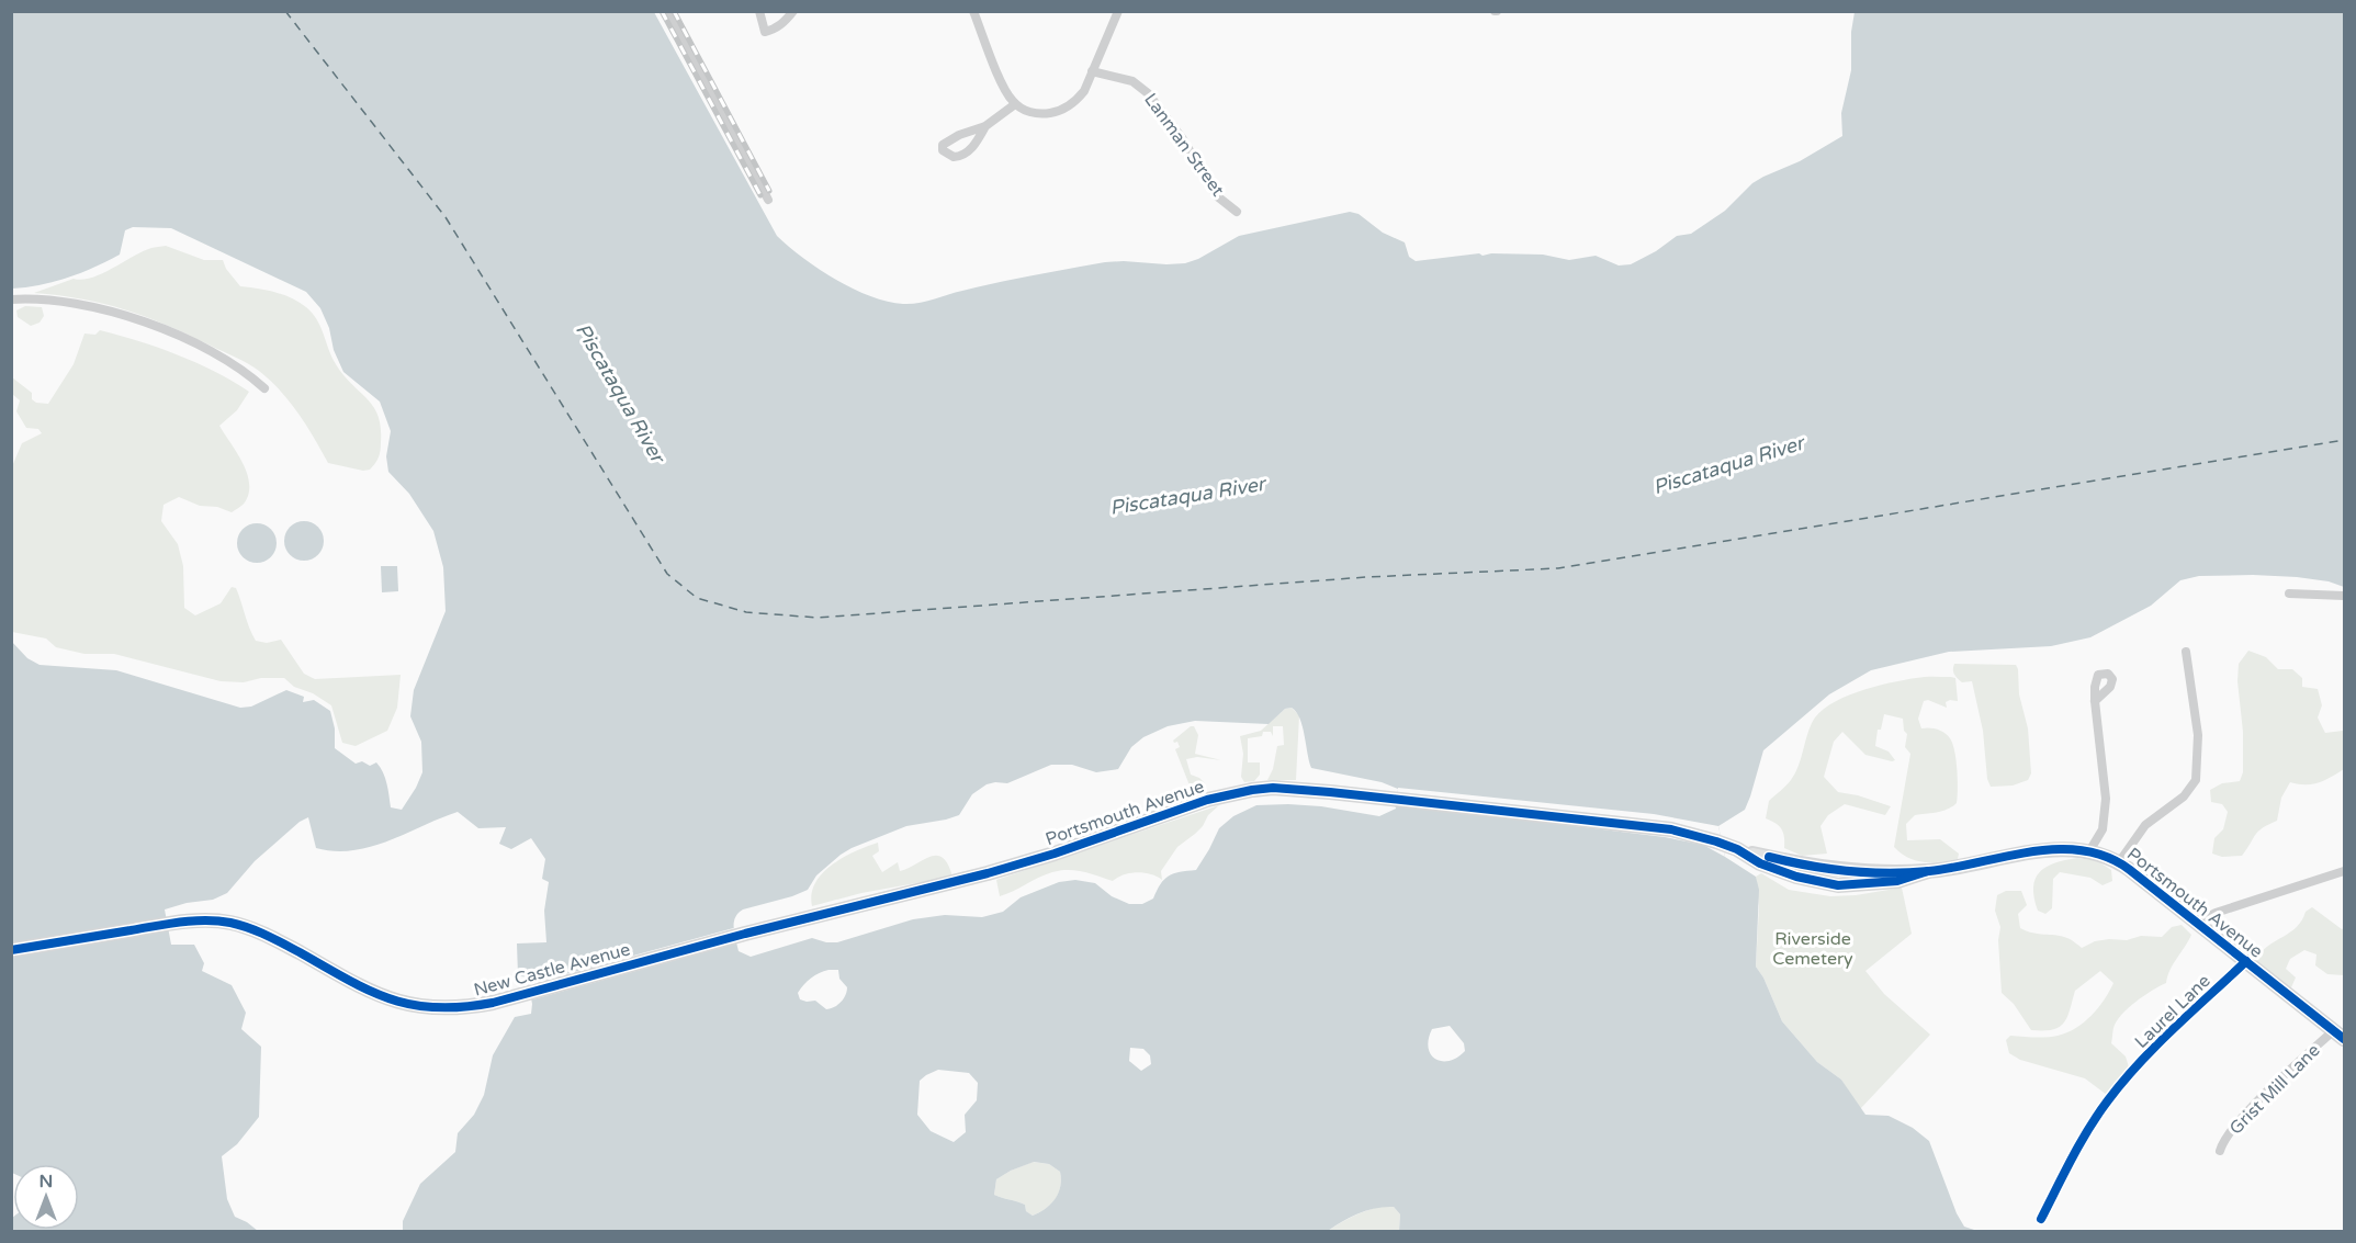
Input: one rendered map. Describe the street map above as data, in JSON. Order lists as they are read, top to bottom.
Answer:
{
  "streets": {
    "main road": ["Portsmouth Avenue", "New Castle Avenue"],
    "street": ["Lanman Street", "Laurel Lane", "Grist Mill Lane"]
  },
  "crossings": [
    ["Portsmouth Avenue", "New Castle Avenue"],
    ["Portsmouth Avenue", "Laurel Lane"],
    ["Portsmouth Avenue", "Grist Mill Lane"]
  ],
  "water": ["Piscataqua River"],
  "parks": ["Riverside Cemetery"],
  "north": "top"
}
